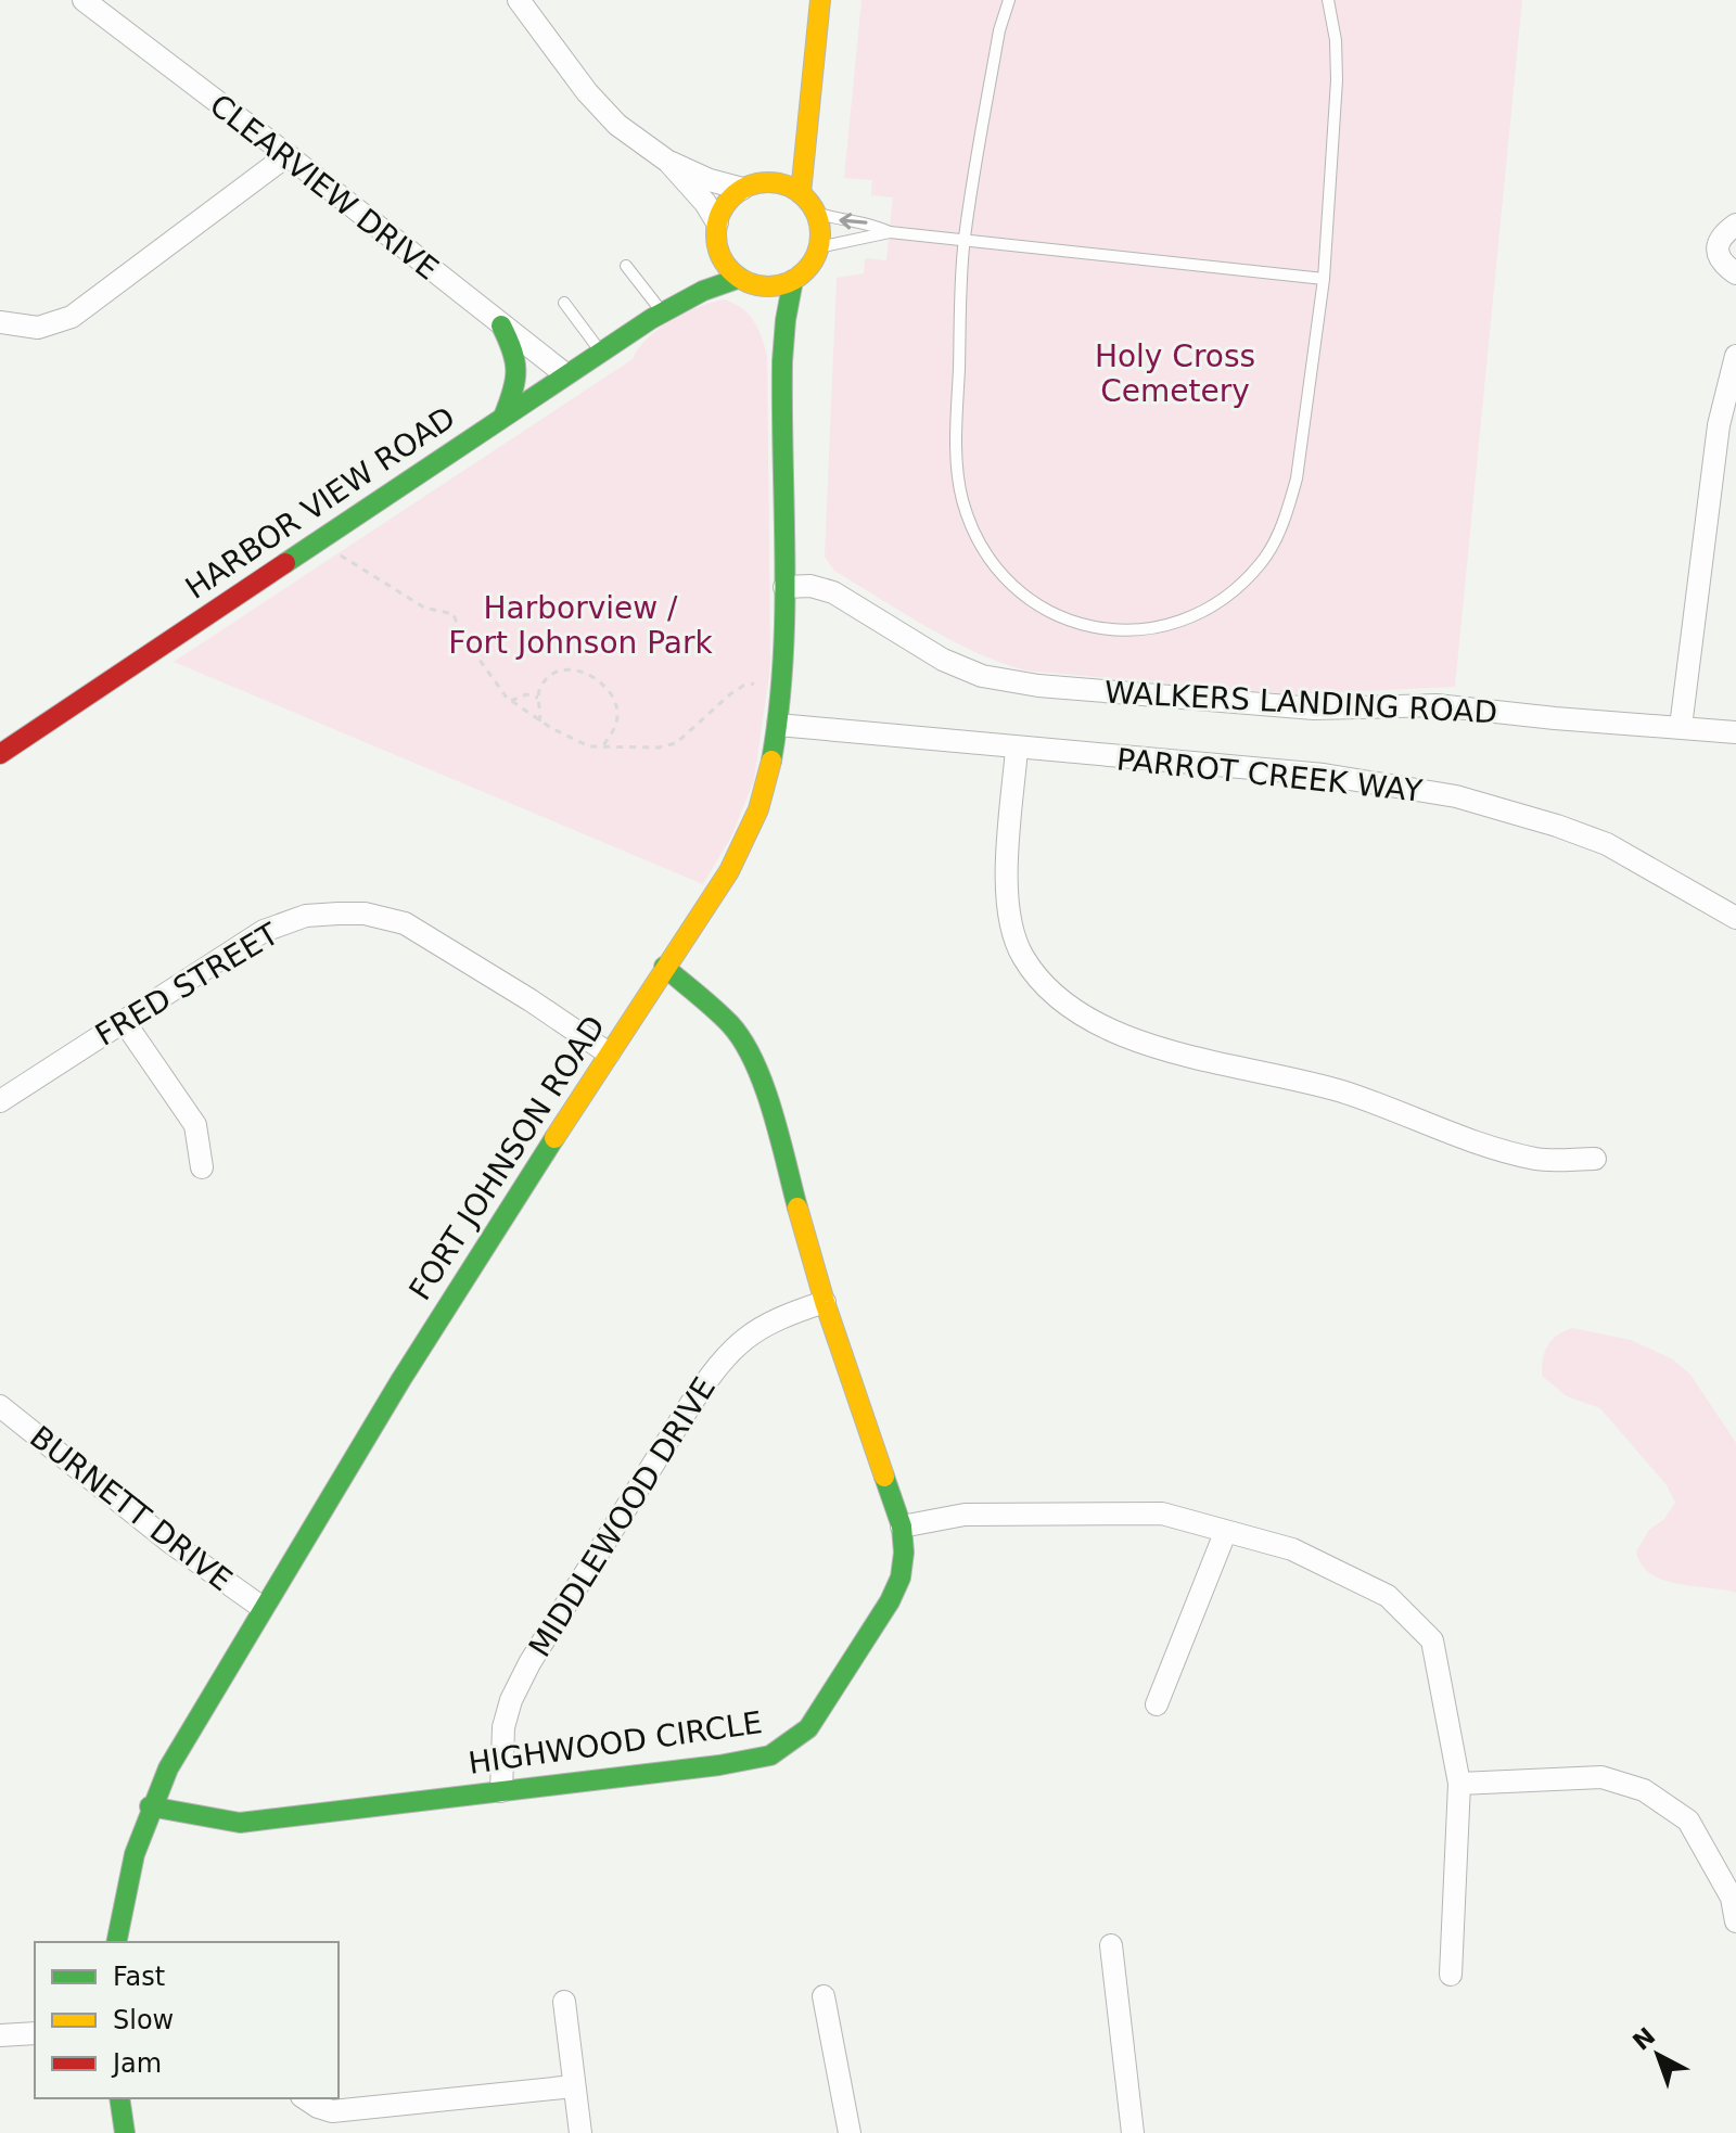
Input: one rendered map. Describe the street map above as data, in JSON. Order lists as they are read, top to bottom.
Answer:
{
  "streets": {
    "main road": ["HARBOR VIEW ROAD", "FORT JOHNSON ROAD", "HIGHWOOD CIRCLE"],
    "street": [
      "CLEARVIEW DRIVE",
      "WALKERS LANDING ROAD",
      "PARROT CREEK WAY",
      "FRED STREET",
      "BURNETT DRIVE",
      "MIDDLEWOOD DRIVE"
    ]
  },
  "crossings": [
    ["CLEARVIEW DRIVE", "HARBOR VIEW ROAD"],
    ["HARBOR VIEW ROAD", "FORT JOHNSON ROAD"],
    ["WALKERS LANDING ROAD", "FORT JOHNSON ROAD"],
    ["PARROT CREEK WAY", "FORT JOHNSON ROAD"],
    ["FRED STREET", "FORT JOHNSON ROAD"],
    ["FORT JOHNSON ROAD", "BURNETT DRIVE"],
    ["FORT JOHNSON ROAD", "HIGHWOOD CIRCLE"],
    ["MIDDLEWOOD DRIVE", "HIGHWOOD CIRCLE"]
  ],
  "parks": ["Holy Cross Cemetery", "Harborview / Fort Johnson Park"],
  "legend": ["Fast", "Slow", "Jam"],
  "north": "top left"
}
